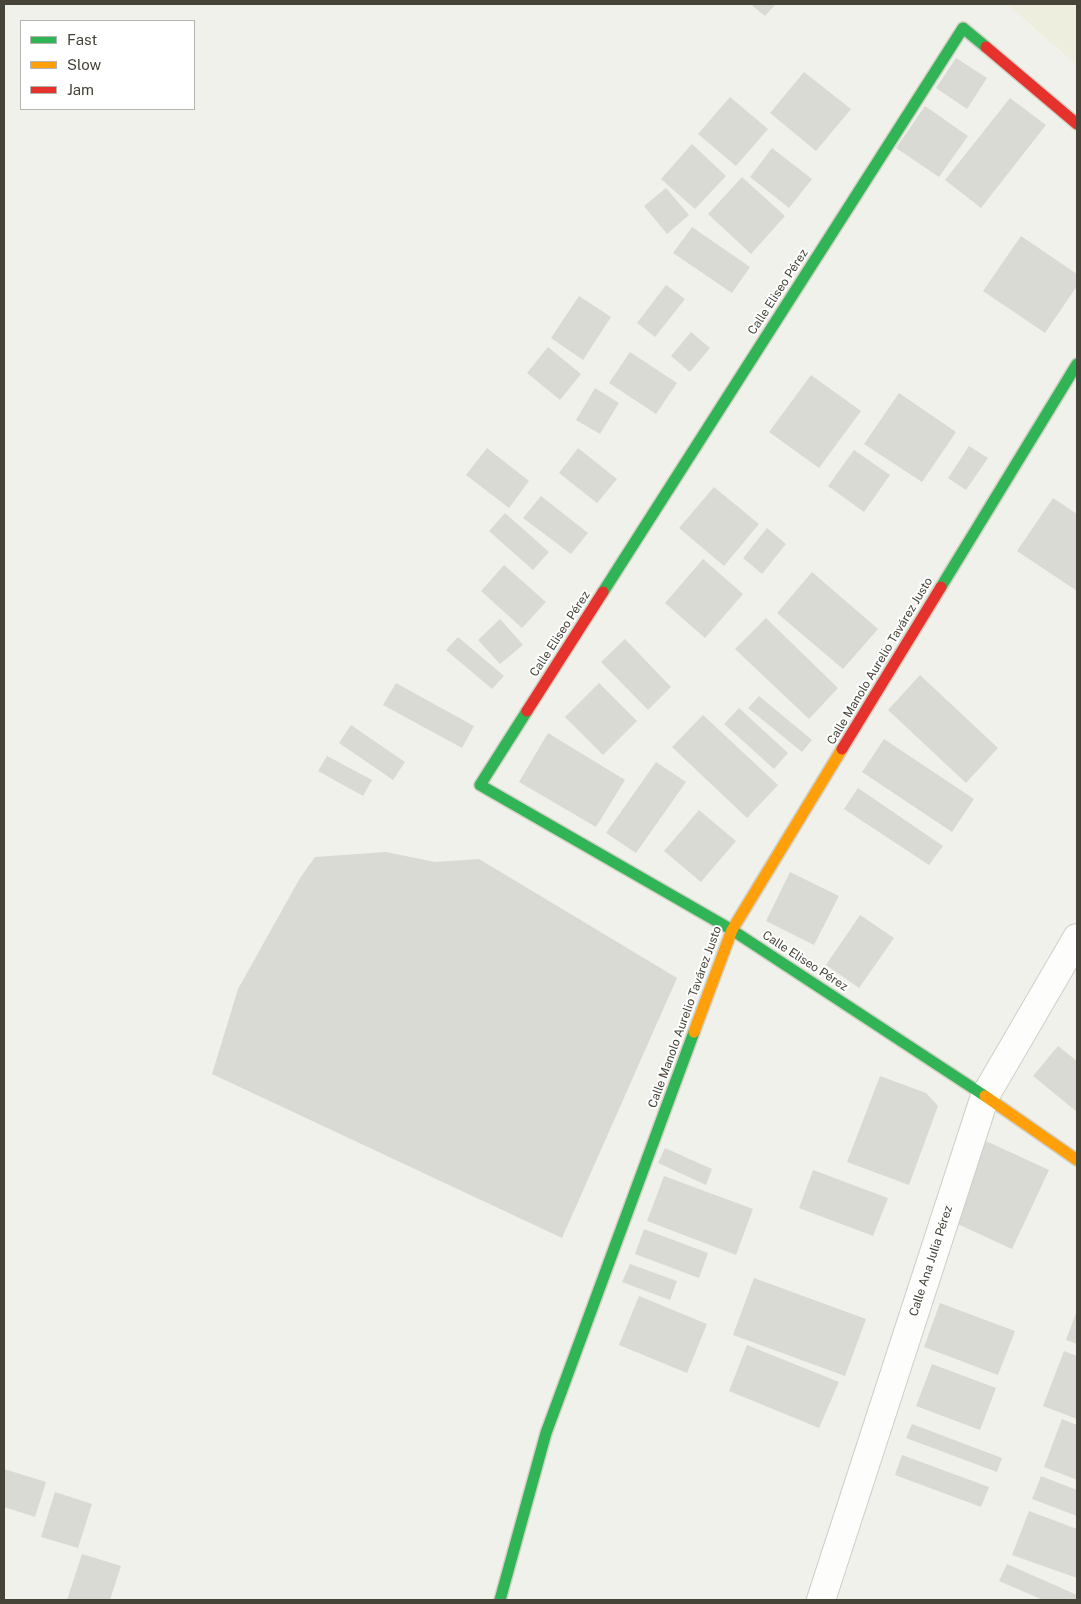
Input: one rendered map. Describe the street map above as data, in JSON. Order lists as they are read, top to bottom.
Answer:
{
  "streets": {
    "street": ["Calle Eliseo Pérez", "Calle Manolo Aurelio Tavárez Justo", "Calle Ana Julia Pérez"]
  },
  "crossings": [
    ["Calle Eliseo Pérez", "Calle Manolo Aurelio Tavárez Justo"],
    ["Calle Eliseo Pérez", "Calle Ana Julia Pérez"]
  ],
  "legend": ["Fast", "Slow", "Jam"]
}
